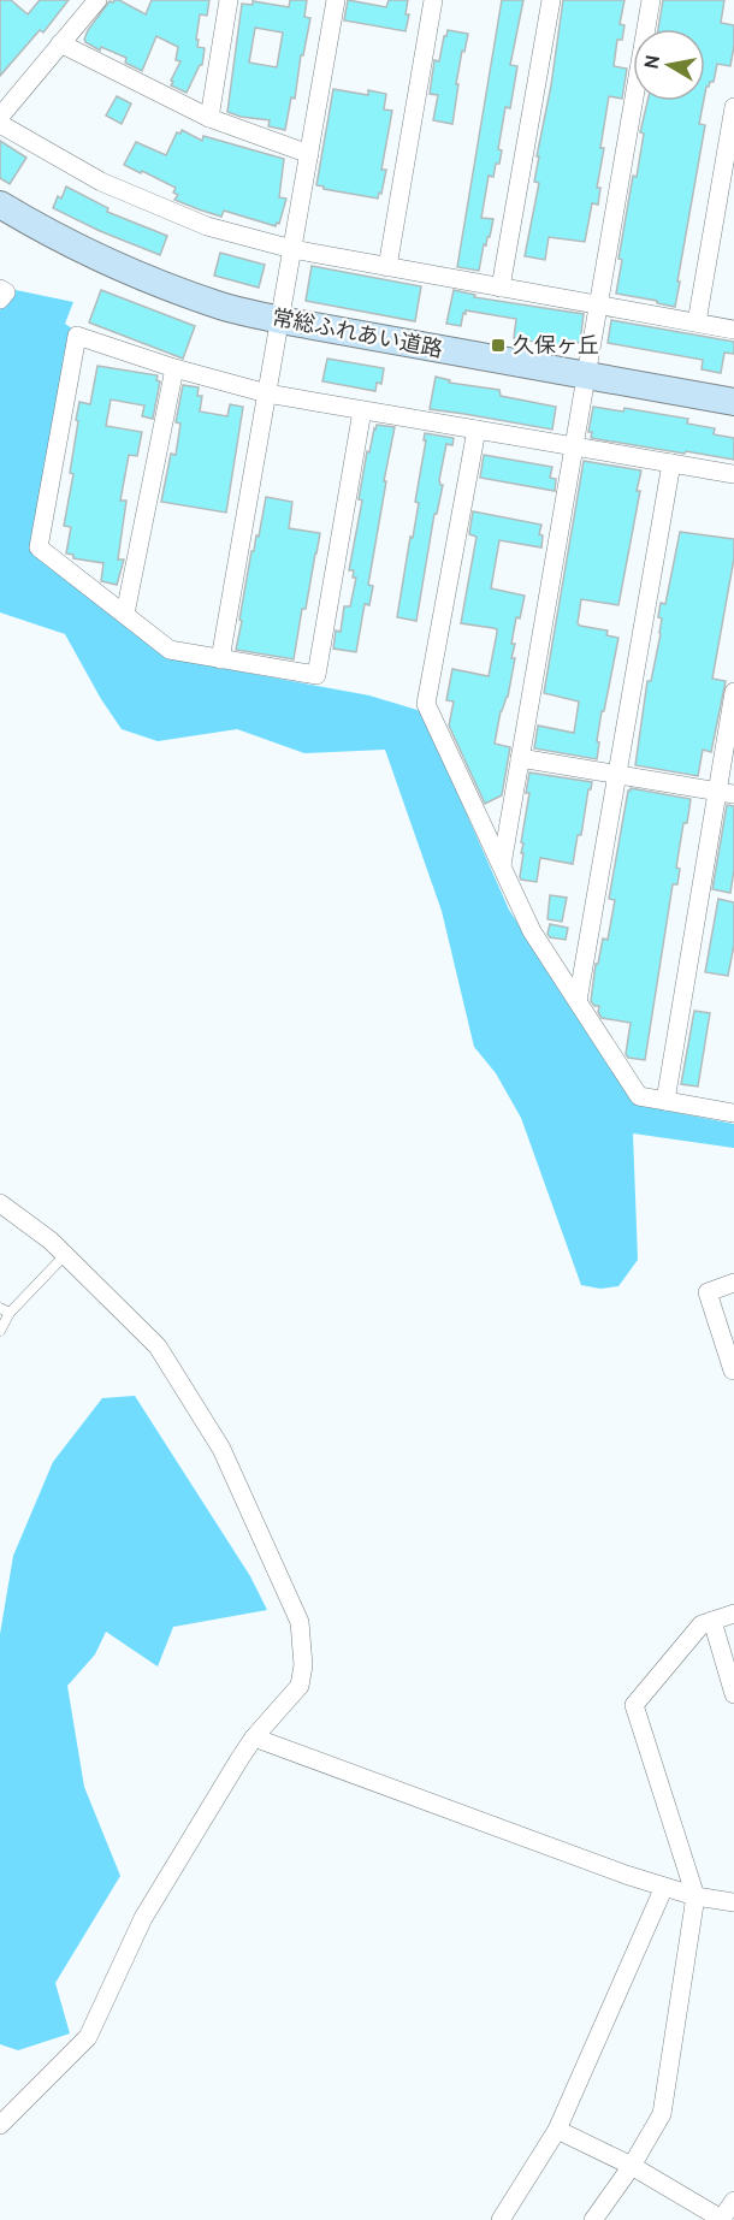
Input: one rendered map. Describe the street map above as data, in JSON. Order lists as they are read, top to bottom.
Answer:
{
  "streets": {
    "street": ["常総ふれあい道路"]
  },
  "places": {
    "transit": ["久保ヶ丘"]
  },
  "north": "left"
}
